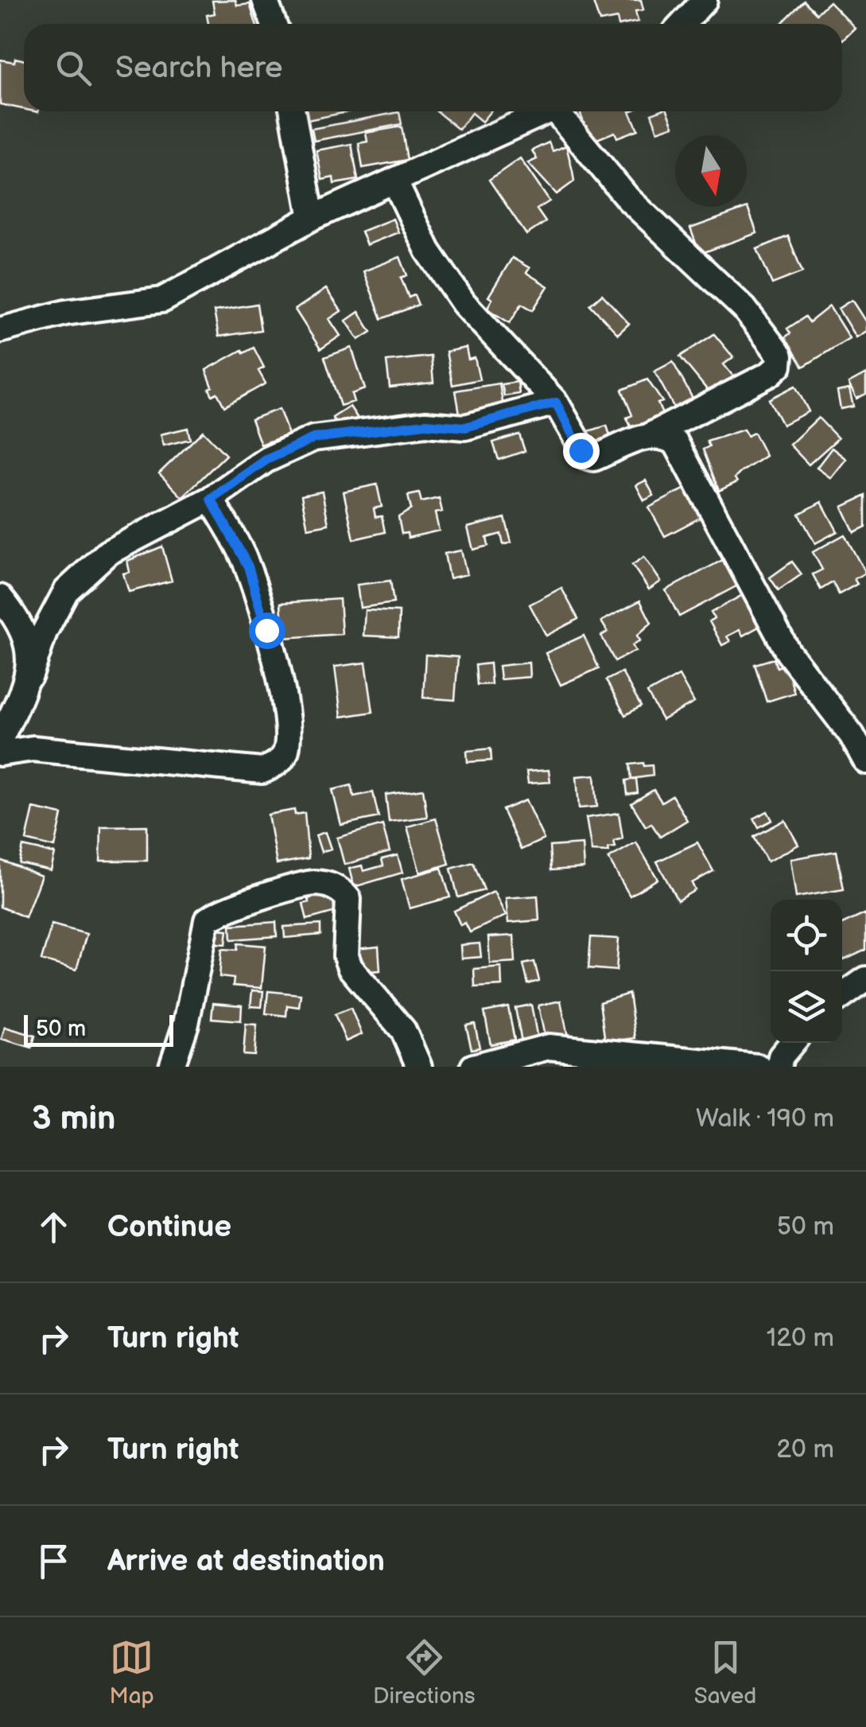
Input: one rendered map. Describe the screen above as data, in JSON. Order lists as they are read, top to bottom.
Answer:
{
  "scale_bar": "50 m",
  "north": "bottom",
  "page": {
    "search": "Search here",
    "scale": "50 m",
    "heading": ["3 min", "Walk · 190 m"],
    "list": [
      ["Continue", "50 m"],
      ["Turn right", "120 m"],
      ["Turn right", "20 m"],
      "Arrive at destination"
    ],
    "nav": ["Map", "Directions", "Saved"]
  }
}
